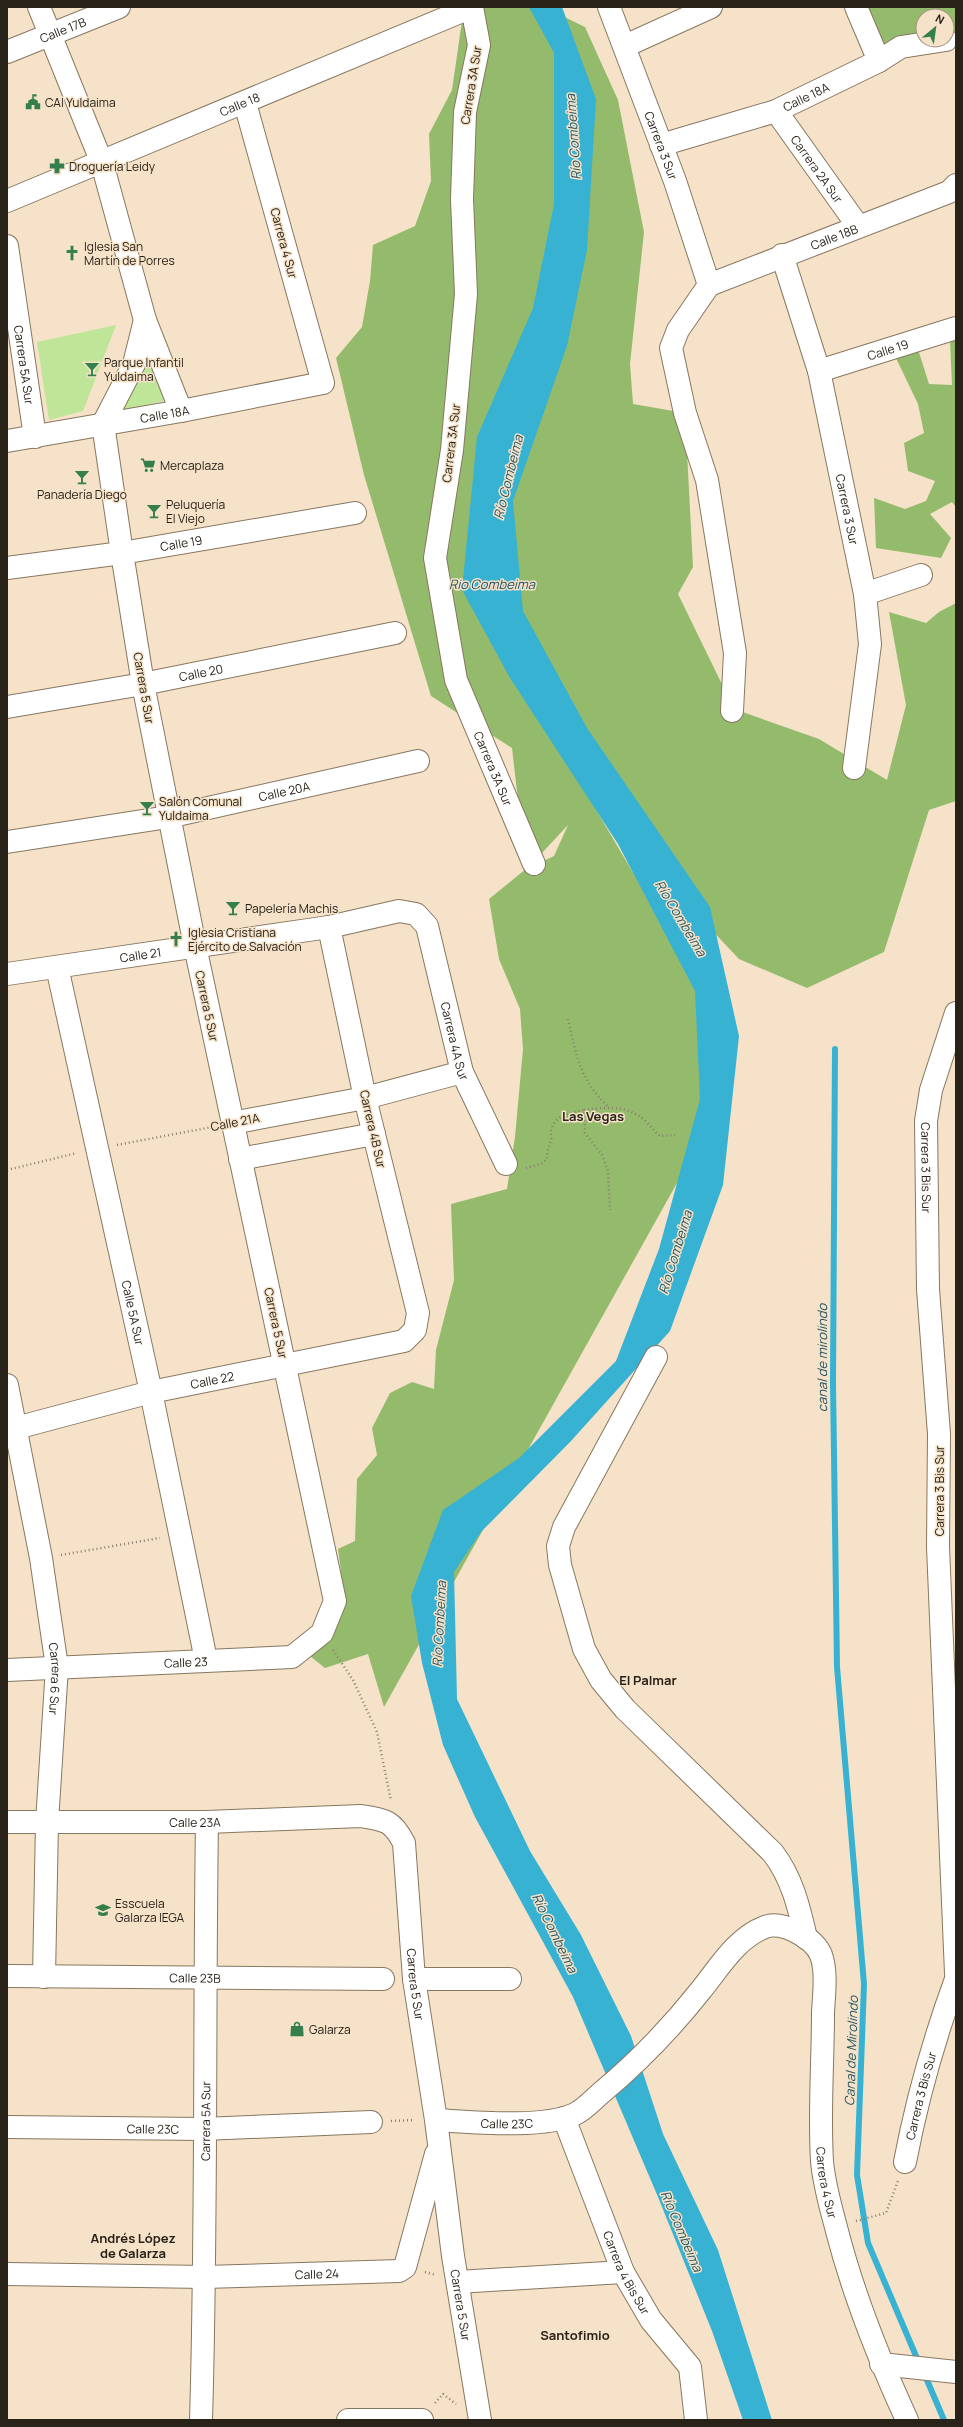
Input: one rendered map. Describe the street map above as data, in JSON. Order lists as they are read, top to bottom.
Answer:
{
  "streets": {
    "street": [
      "Calle 17B",
      "Carrera 3A Sur",
      "Calle 18A",
      "Calle 18",
      "Carrera 3 Sur",
      "Carrera 2A Sur",
      "Calle 18B",
      "Carrera 4 Sur",
      "Calle 19",
      "Carrera 5A Sur",
      "Calle 20",
      "Carrera 5 Sur",
      "Calle 20A",
      "Calle 21",
      "Carrera 4A Sur",
      "Calle 21A",
      "Carrera 4B Sur",
      "Carrera 3 Bis Sur",
      "Calle 5A Sur",
      "Calle 22",
      "Calle 23",
      "Carrera 6 Sur",
      "Calle 23A",
      "Calle 23B",
      "Calle 23C",
      "Carrera 4 Bis Sur",
      "Calle 24"
    ]
  },
  "crossings": [
    ["Carrera 3A Sur", "Calle 18"],
    ["Calle 18A", "Carrera 3 Sur"],
    ["Calle 18A", "Carrera 2A Sur"],
    ["Calle 18A", "Carrera 4 Sur"],
    ["Calle 18A", "Carrera 5A Sur"],
    ["Calle 18A", "Carrera 5 Sur"],
    ["Calle 18", "Carrera 4 Sur"],
    ["Carrera 3 Sur", "Calle 18B"],
    ["Carrera 3 Sur", "Calle 19"],
    ["Carrera 2A Sur", "Calle 18B"],
    ["Calle 19", "Carrera 5 Sur"],
    ["Carrera 5A Sur", "Calle 23A"],
    ["Carrera 5A Sur", "Calle 23B"],
    ["Carrera 5A Sur", "Calle 23C"],
    ["Carrera 5A Sur", "Calle 24"],
    ["Calle 20", "Carrera 5 Sur"],
    ["Carrera 5 Sur", "Calle 20A"],
    ["Carrera 5 Sur", "Calle 21"],
    ["Carrera 5 Sur", "Calle 21A"],
    ["Carrera 5 Sur", "Calle 22"],
    ["Carrera 5 Sur", "Calle 23"],
    ["Carrera 5 Sur", "Calle 23A"],
    ["Carrera 5 Sur", "Calle 23C"],
    ["Carrera 5 Sur", "Calle 24"],
    ["Calle 21", "Carrera 4A Sur"],
    ["Calle 21", "Carrera 4B Sur"],
    ["Calle 21", "Calle 5A Sur"],
    ["Carrera 4A Sur", "Calle 21A"],
    ["Calle 21A", "Carrera 4B Sur"],
    ["Calle 21A", "Calle 5A Sur"],
    ["Carrera 4B Sur", "Calle 22"],
    ["Calle 5A Sur", "Calle 22"],
    ["Calle 5A Sur", "Calle 23"],
    ["Calle 22", "Carrera 6 Sur"],
    ["Calle 23", "Carrera 6 Sur"],
    ["Carrera 6 Sur", "Calle 23A"],
    ["Carrera 6 Sur", "Calle 23B"],
    ["Calle 23C", "Carrera 4 Bis Sur"]
  ],
  "districts": [
    "Las Vegas",
    "El Palmar",
    "Andrés López de Galarza",
    "Santofimio"
  ],
  "water": [
    "Río Combeima",
    "Rio Combeima",
    "canal de mirolindo",
    "Canal de Mirolindo"
  ],
  "places": {
    "public building": ["CAI Yuldaima"],
    "pharmacy": ["Droguería Leidy"],
    "church": ["Iglesia San Martín de Porres", "Iglesia Cristiana Ejército de Salvación"],
    "bar": [
      "Parque Infantil Yuldaima",
      "Panadería Diego",
      "Peluquería El Viejo",
      "Salón Comunal Yuldaima",
      "Papelería Machis"
    ],
    "supermarket": ["Mercaplaza"],
    "school or university": ["Esscuela Galarza IEGA"],
    "shop": ["Galarza"]
  },
  "north": "top right"
}
